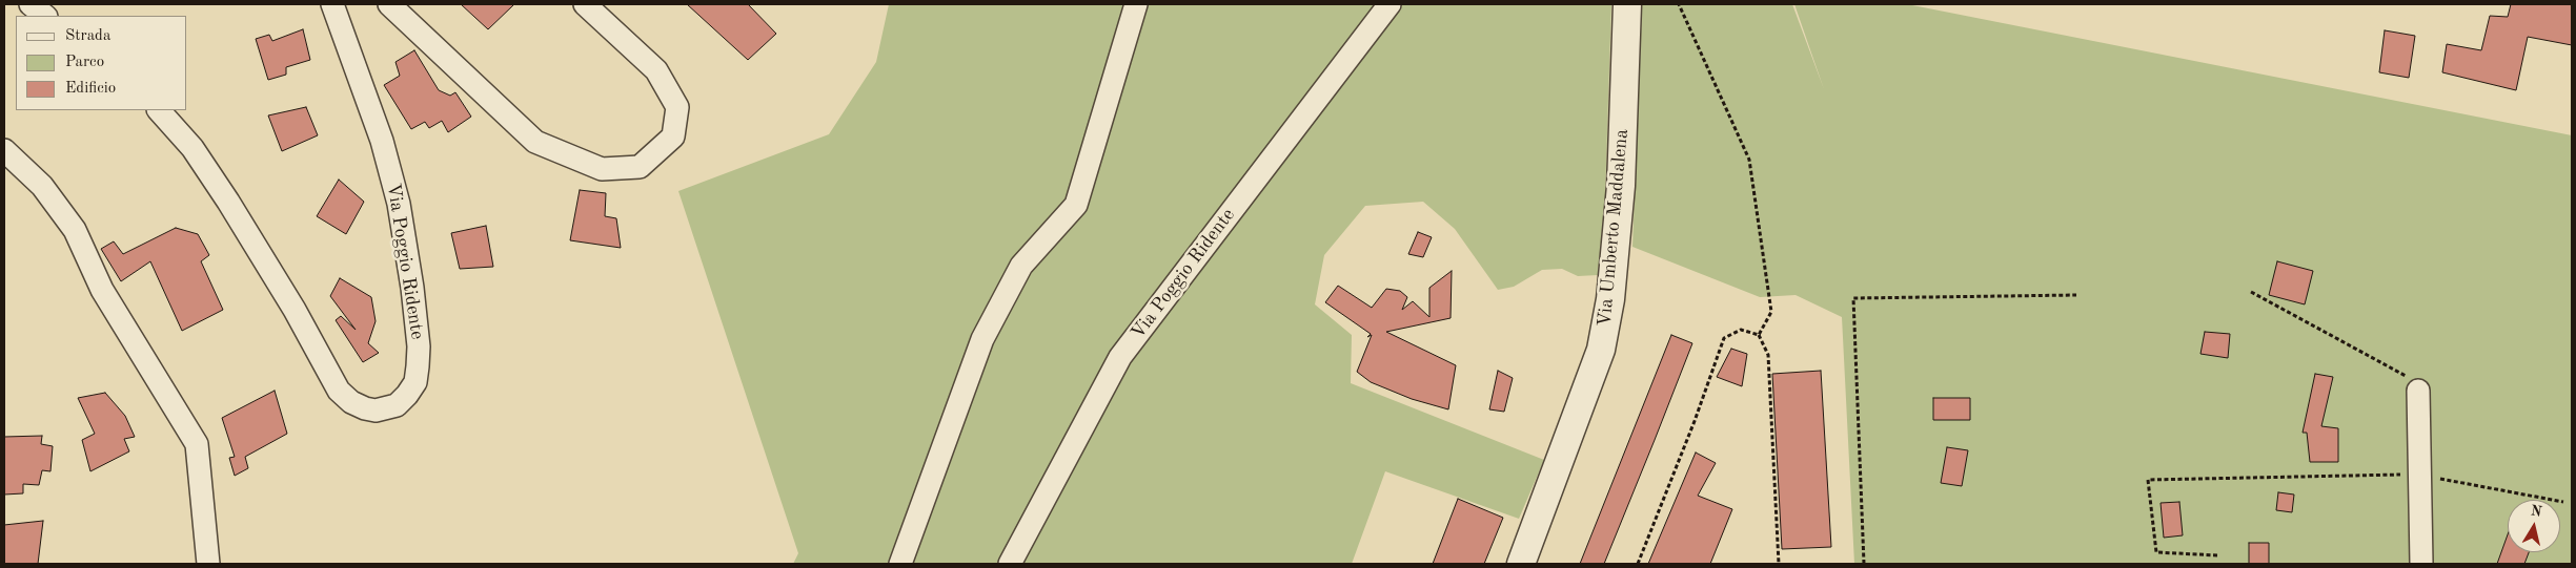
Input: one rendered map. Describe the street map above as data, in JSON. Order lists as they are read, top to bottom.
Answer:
{
  "streets": {
    "street": ["Via Umberto Maddalena", "Via Poggio Ridente"]
  },
  "legend": ["Strada", "Parco", "Edificio"],
  "north": "top"
}
